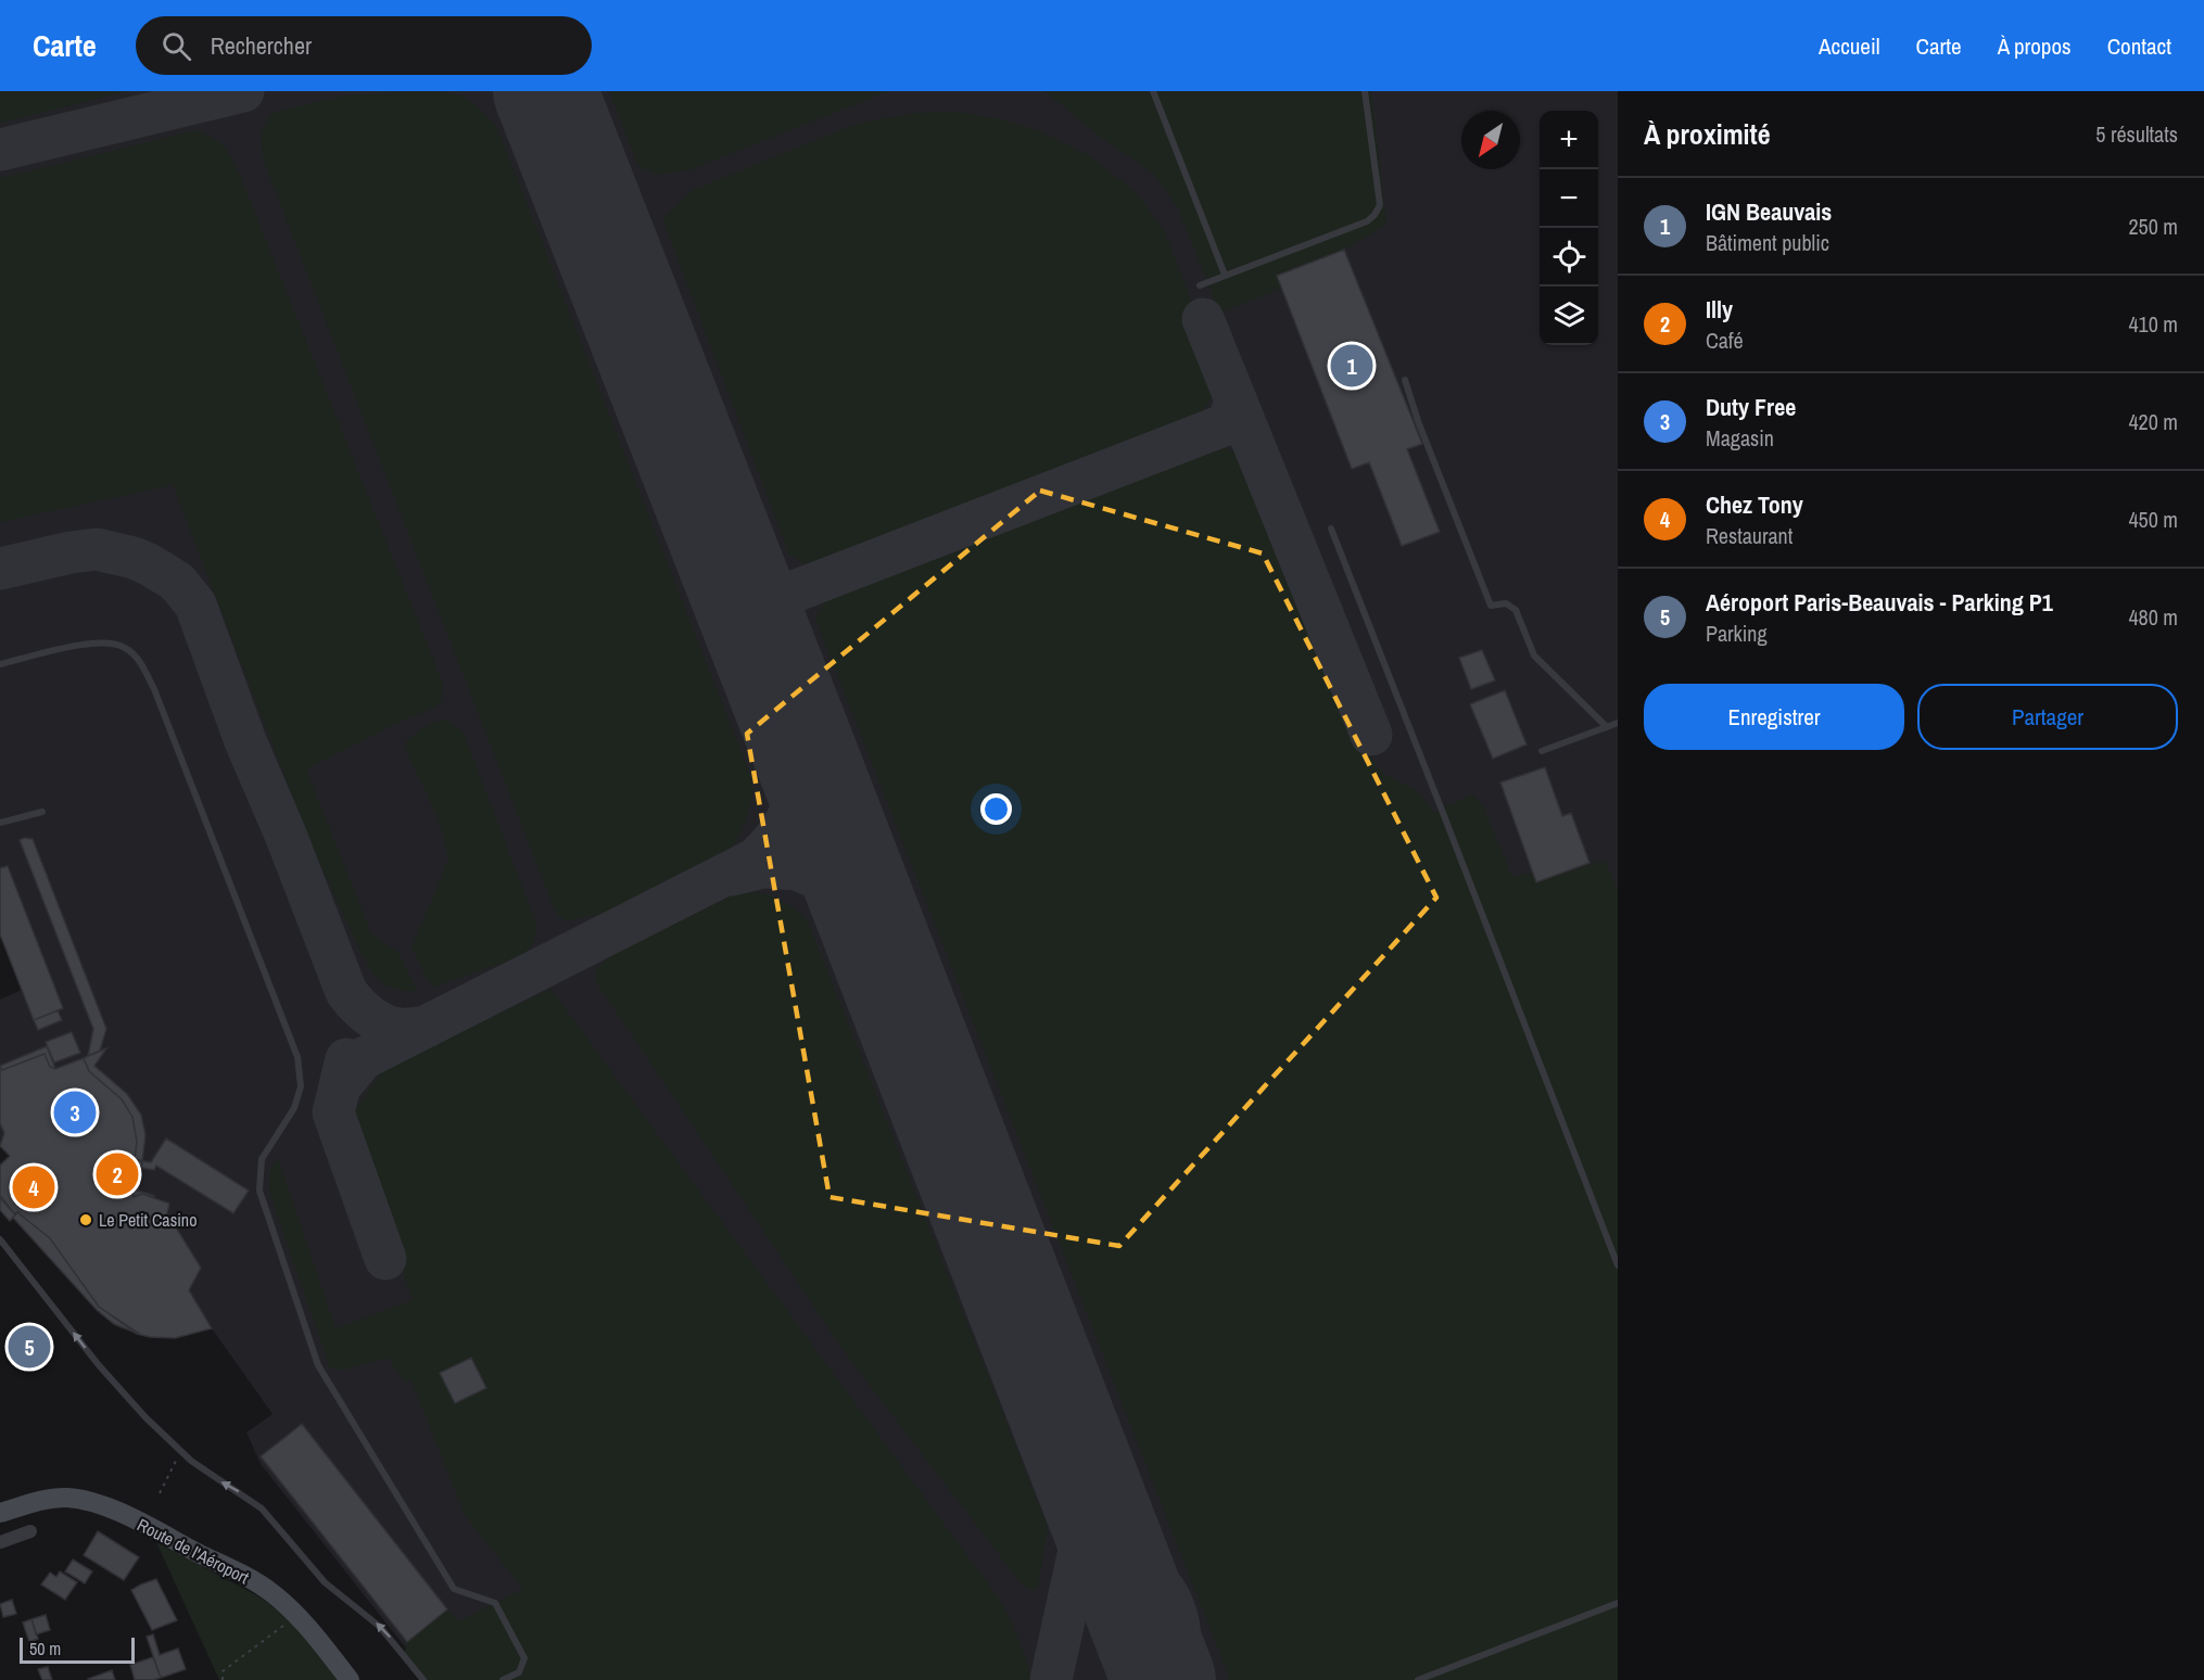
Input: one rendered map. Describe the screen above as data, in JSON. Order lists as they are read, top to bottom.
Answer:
{
  "streets": {
    "street": ["Route de l'Aéroport"]
  },
  "places": ["Le Petit Casino"],
  "scale_bar": "50 m",
  "north": "bottom left",
  "page": {
    "header": "Carte",
    "search": "Rechercher",
    "nav": [
      "Accueil",
      "Carte",
      "À propos",
      "Contact"
    ],
    "heading": ["À proximité", "5 résultats"],
    "map_buttons": ["+", "−"],
    "list": [
      {
        "mark": "1",
        "name": "IGN Beauvais",
        "note": "Bâtiment public",
        "value": "250 m"
      },
      {
        "mark": "2",
        "name": "Illy",
        "note": "Café",
        "value": "410 m"
      },
      {
        "mark": "3",
        "name": "Duty Free",
        "note": "Magasin",
        "value": "420 m"
      },
      {
        "mark": "4",
        "name": "Chez Tony",
        "note": "Restaurant",
        "value": "450 m"
      },
      {
        "mark": "5",
        "name": "Aéroport Paris-Beauvais - Parking P1",
        "note": "Parking",
        "value": "480 m"
      }
    ],
    "pins": [
      "1",
      "3",
      "2",
      "4",
      "5"
    ],
    "buttons": ["Enregistrer", "Partager"],
    "scale": "50 m"
  }
}
